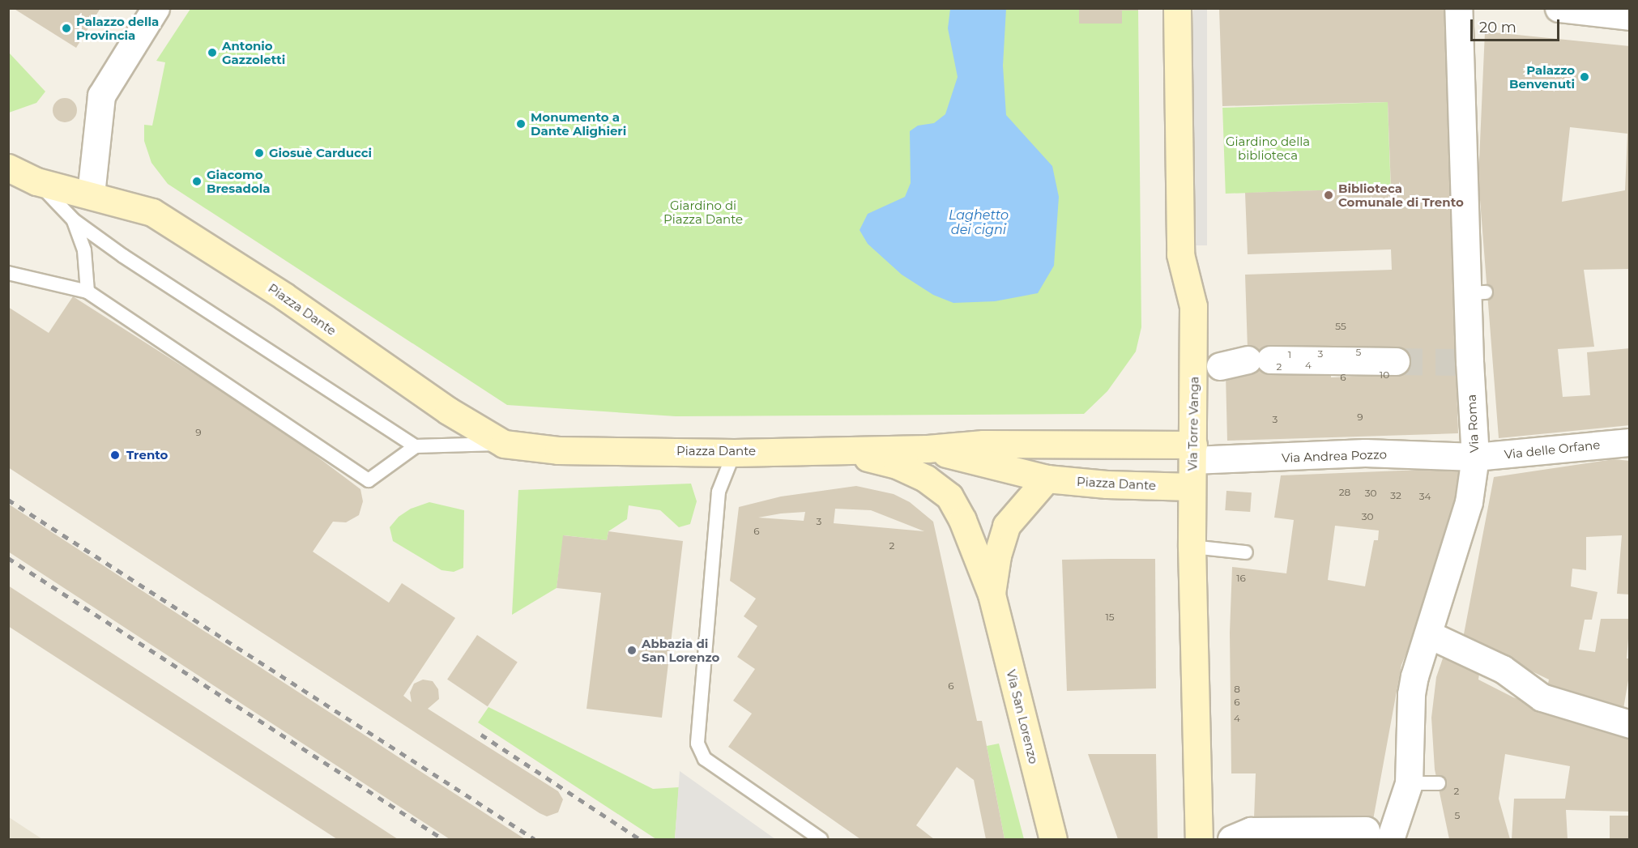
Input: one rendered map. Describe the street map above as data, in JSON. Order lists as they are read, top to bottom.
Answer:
{
  "streets": {
    "main road": ["Piazza Dante", "Via Torre Vanga", "Via San Lorenzo"],
    "street": ["Via Roma", "Via delle Orfane", "Via Andrea Pozzo"]
  },
  "crossings": [
    ["Piazza Dante", "Via Torre Vanga"],
    ["Piazza Dante", "Via Andrea Pozzo"],
    ["Piazza Dante", "Via San Lorenzo"],
    ["Via Torre Vanga", "Via Andrea Pozzo"],
    ["Via Roma", "Via delle Orfane"],
    ["Via Roma", "Via Andrea Pozzo"],
    ["Via delle Orfane", "Via Andrea Pozzo"]
  ],
  "water": ["Laghetto dei cigni"],
  "parks": ["Giardino della biblioteca", "Giardino di Piazza Dante"],
  "places": [
    "Palazzo della Provincia",
    "Antonio Gazzoletti",
    "Palazzo Benvenuti",
    "Monumento a Dante Alighieri",
    "Giosuè Carducci",
    "Giacomo Bresadola",
    "Biblioteca Comunale di Trento",
    "Trento",
    "Abbazia di San Lorenzo"
  ],
  "house_numbers": [
    "55",
    "5",
    "3",
    "1",
    "4",
    "2",
    "10",
    "6",
    "9",
    "3",
    "9",
    "28",
    "30",
    "32",
    "34",
    "30",
    "3",
    "6",
    "2",
    "16",
    "15",
    "6",
    "8",
    "6",
    "4",
    "2",
    "5"
  ],
  "scale_bar": "20 m"
}
